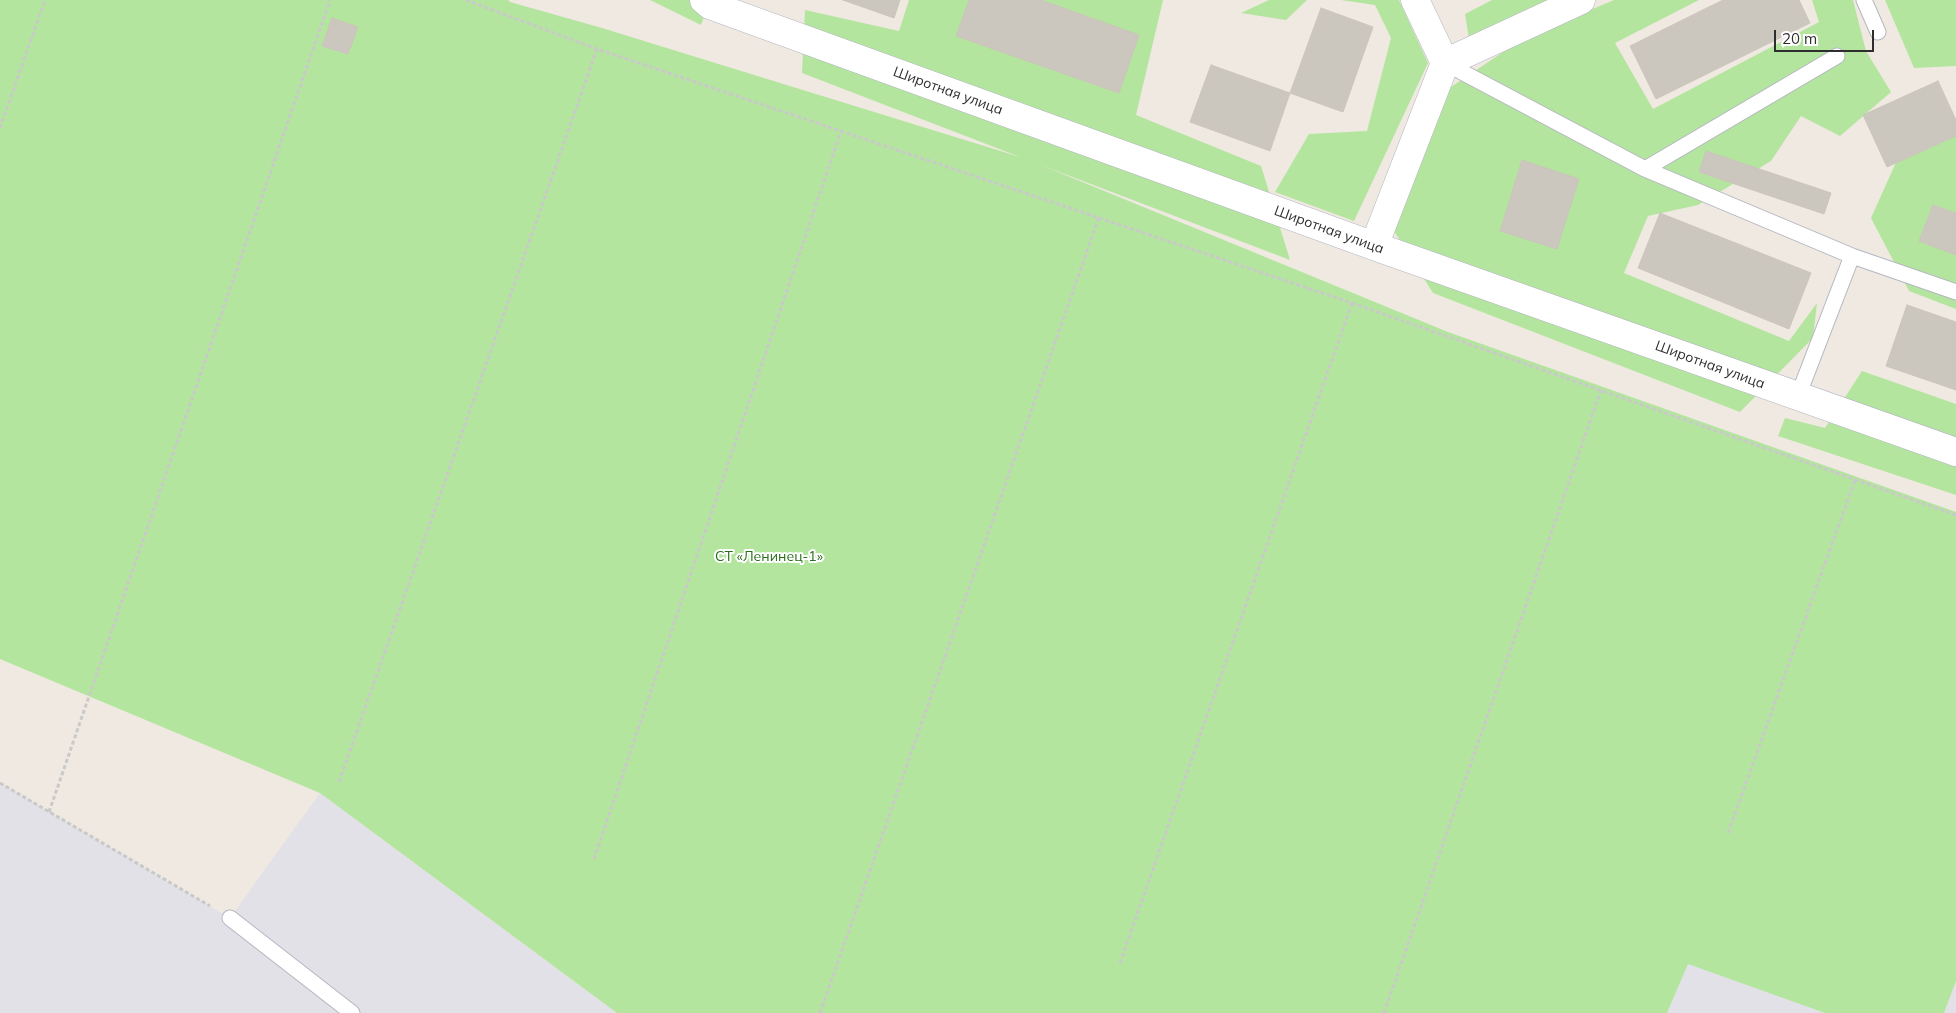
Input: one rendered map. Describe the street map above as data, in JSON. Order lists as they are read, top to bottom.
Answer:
{
  "streets": {
    "street": ["Широтная улица"]
  },
  "parks": ["СТ «Ленинец-1»"],
  "scale_bar": "20 m"
}
